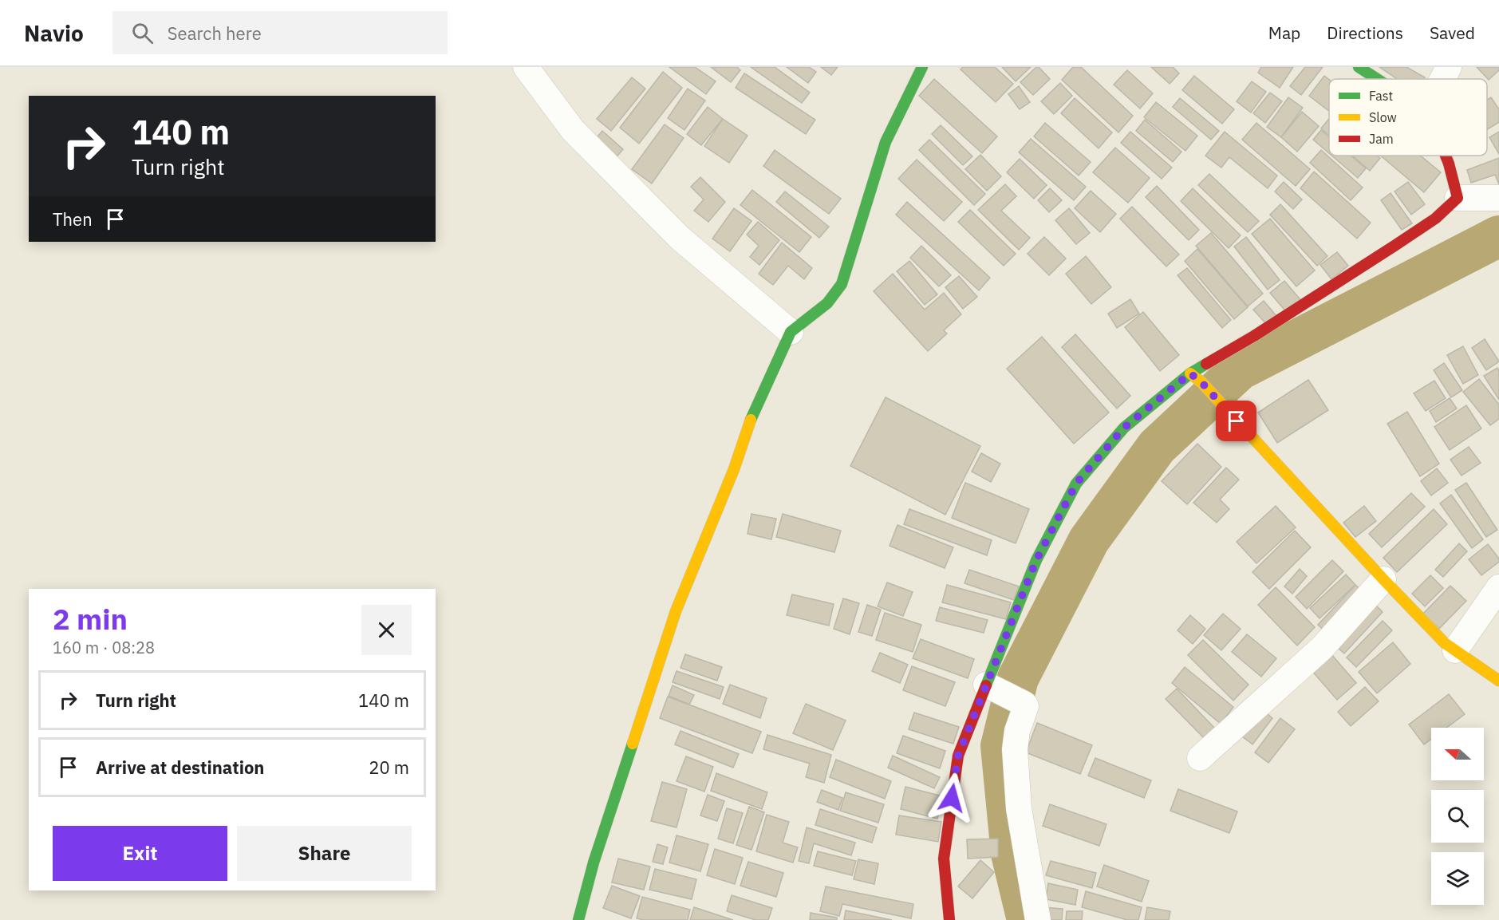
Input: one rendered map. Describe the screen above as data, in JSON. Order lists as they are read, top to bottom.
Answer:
{
  "legend": ["Fast", "Slow", "Jam"],
  "north": "left",
  "page": {
    "header": "Navio",
    "search": "Search here",
    "nav": ["Map", "Directions", "Saved"],
    "turn": ["140 m", "Turn right"],
    "then": "Then",
    "heading": ["2 min", "160 m · 08:28"],
    "list": [
      {
        "name": "Turn right",
        "value": "140 m"
      },
      {
        "name": "Arrive at destination",
        "value": "20 m"
      }
    ],
    "buttons": ["Exit", "Share"]
  }
}
